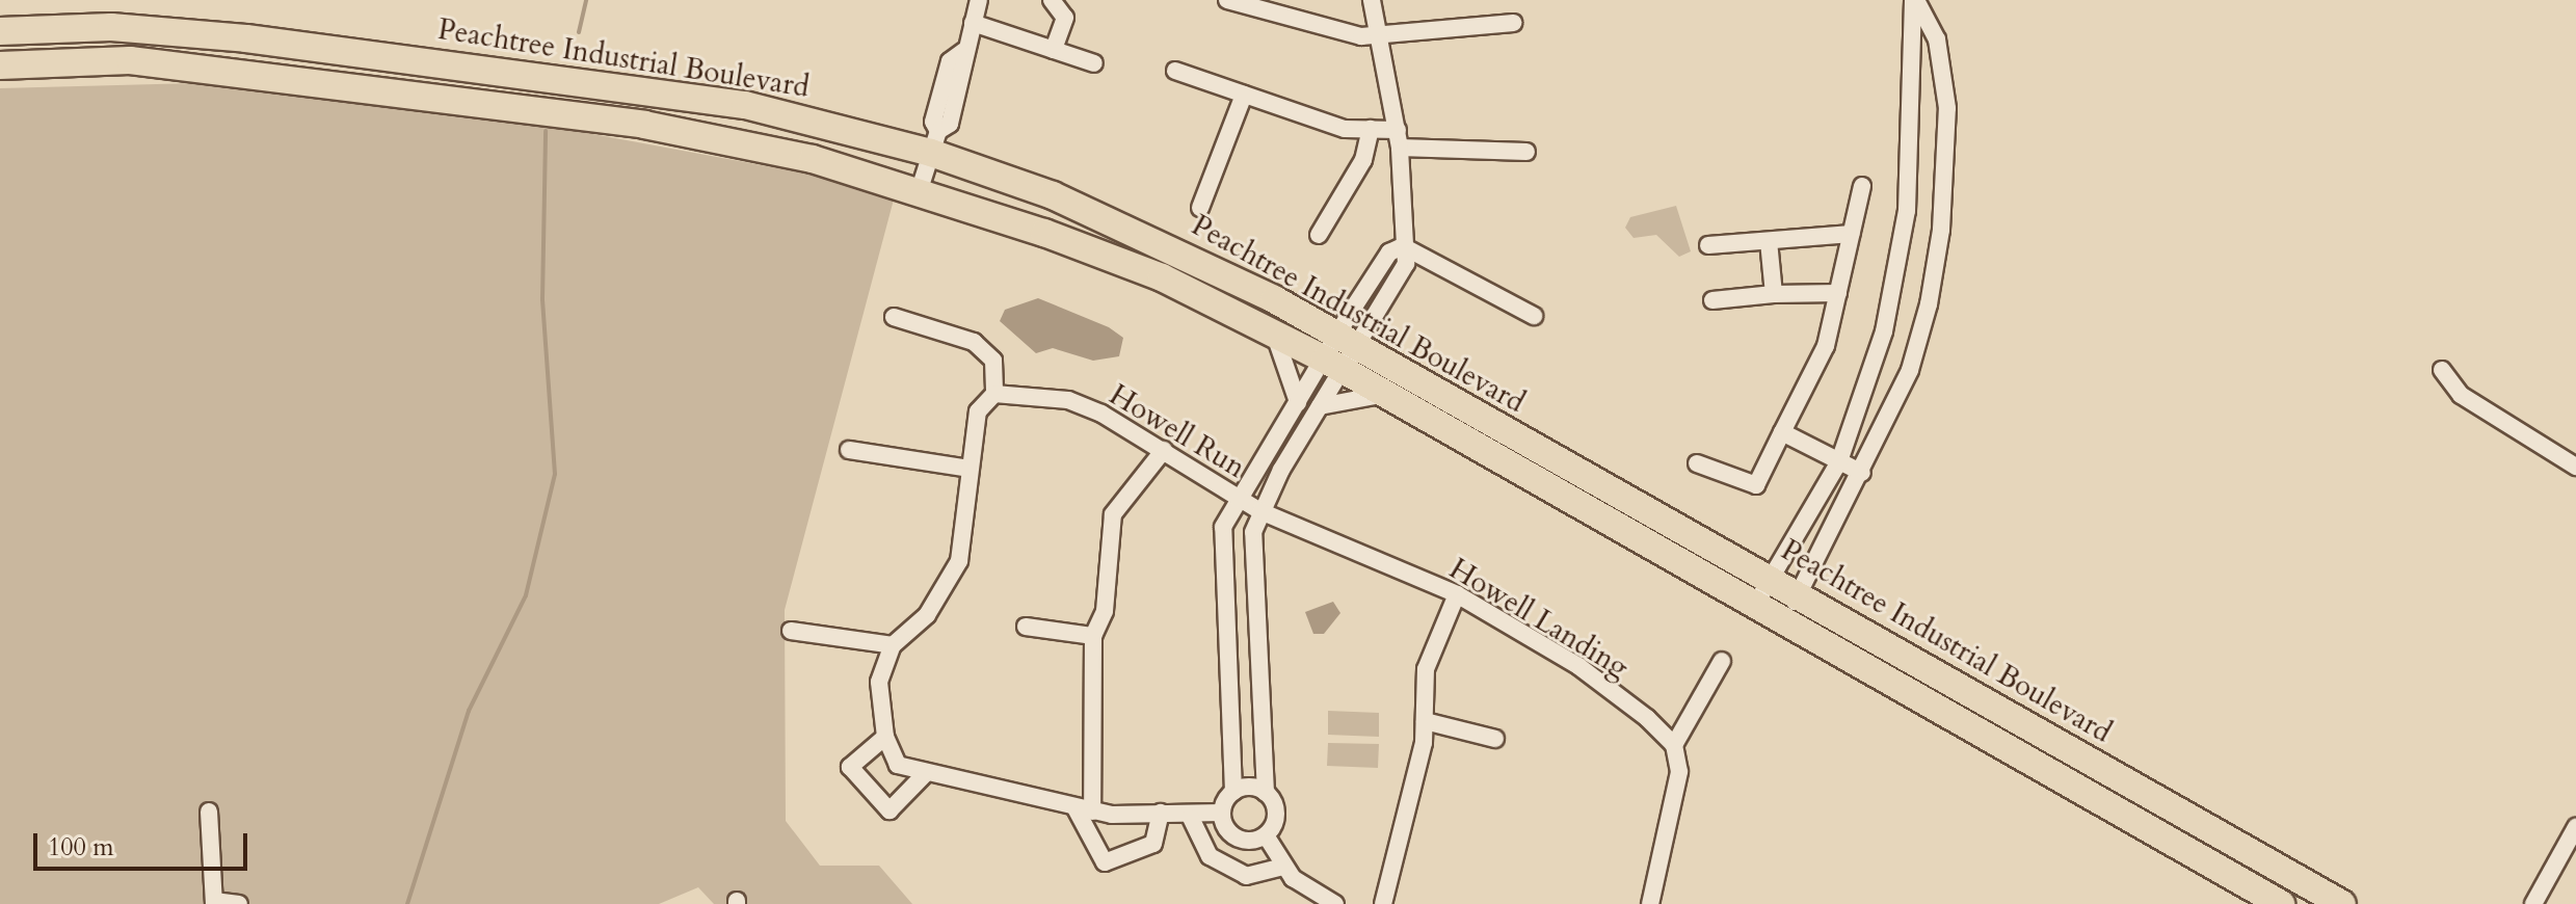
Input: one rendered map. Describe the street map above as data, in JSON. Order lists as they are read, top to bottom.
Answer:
{
  "streets": {
    "highway": ["Peachtree Industrial Boulevard"],
    "street": ["Howell Run", "Howell Landing"]
  },
  "crossings": [
    ["Howell Run", "Howell Landing"]
  ],
  "scale_bar": "100 m"
}
